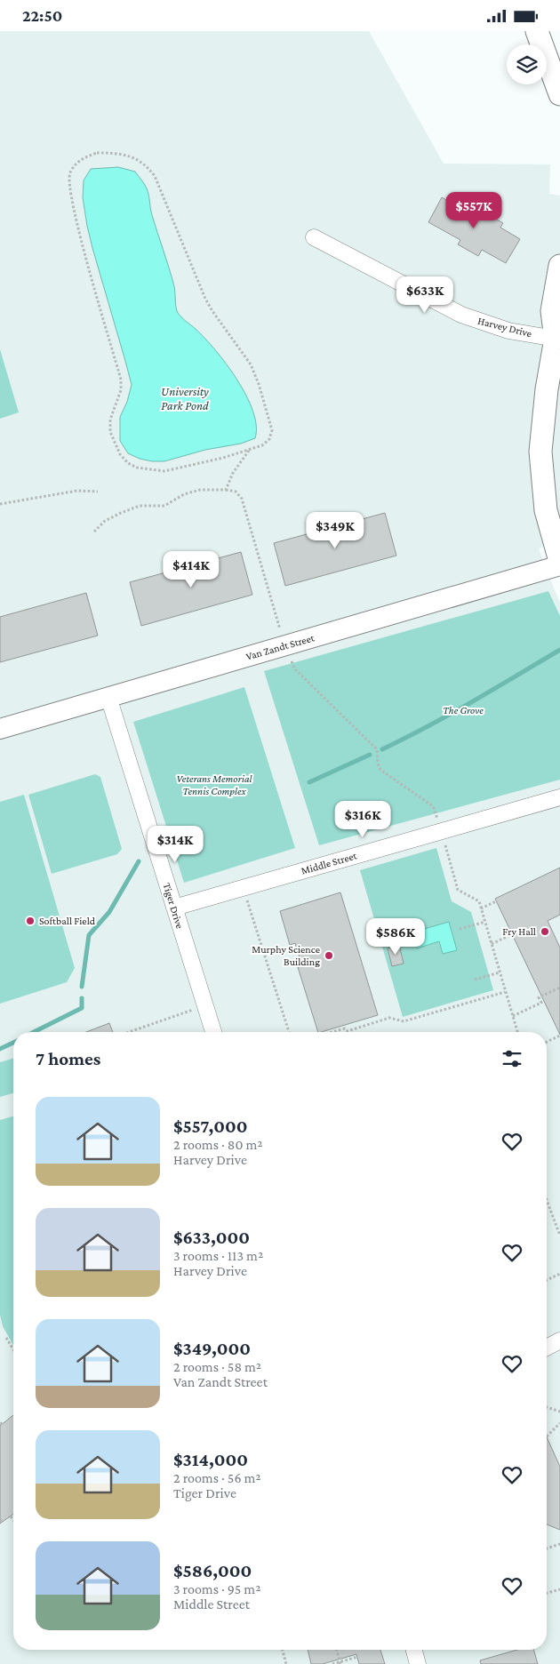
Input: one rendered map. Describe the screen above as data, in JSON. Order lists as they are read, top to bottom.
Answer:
{
  "streets": {
    "street": [
      "Harvey Drive",
      "Van Zandt Street",
      "Middle Street",
      "Tiger Drive"
    ]
  },
  "crossings": [
    ["Van Zandt Street", "Tiger Drive"],
    ["Middle Street", "Tiger Drive"]
  ],
  "water": ["University Park Pond"],
  "parks": ["The Grove", "Veterans Memorial Tennis Complex"],
  "places": ["Softball Field", "Fry Hall", "Murphy Science Building"],
  "page": {
    "status": "22:50",
    "price": [
      "$557K",
      "$633K",
      "$349K",
      "$414K",
      "$316K",
      "$314K",
      "$586K"
    ],
    "heading": "7 homes",
    "list": [
      {
        "name": "$557,000",
        "note": "2 rooms · 80 m² · Harvey Drive"
      },
      {
        "name": "$633,000",
        "note": "3 rooms · 113 m² · Harvey Drive"
      },
      {
        "name": "$349,000",
        "note": "2 rooms · 58 m² · Van Zandt Street"
      },
      {
        "name": "$314,000",
        "note": "2 rooms · 56 m² · Tiger Drive"
      },
      {
        "name": "$586,000",
        "note": "3 rooms · 95 m² · Middle Street"
      }
    ]
  }
}
